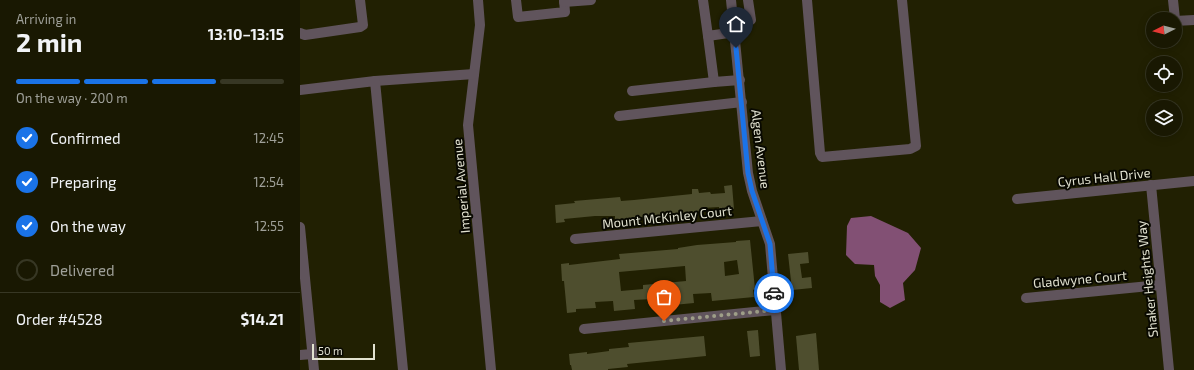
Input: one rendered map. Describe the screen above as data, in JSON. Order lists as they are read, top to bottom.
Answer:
{
  "streets": {
    "street": [
      "Algen Avenue",
      "Cyrus Hall Drive",
      "Imperial Avenue",
      "Mount McKinley Court",
      "Gladwyne Court",
      "Shaker Heights Way"
    ]
  },
  "crossings": [
    ["Algen Avenue", "Mount McKinley Court"],
    ["Cyrus Hall Drive", "Shaker Heights Way"],
    ["Gladwyne Court", "Shaker Heights Way"]
  ],
  "scale_bar": "50 m",
  "north": "left",
  "page": {
    "heading": ["2 min", "Arriving in", "13:10–13:15"],
    "panel": ["Order #4528", "$14.21"],
    "bar": "On the way · 200 m",
    "list": [
      ["Confirmed", "12:45"],
      ["Preparing", "12:54"],
      ["On the way", "12:55"],
      "Delivered"
    ],
    "scale": "50 m"
  }
}
